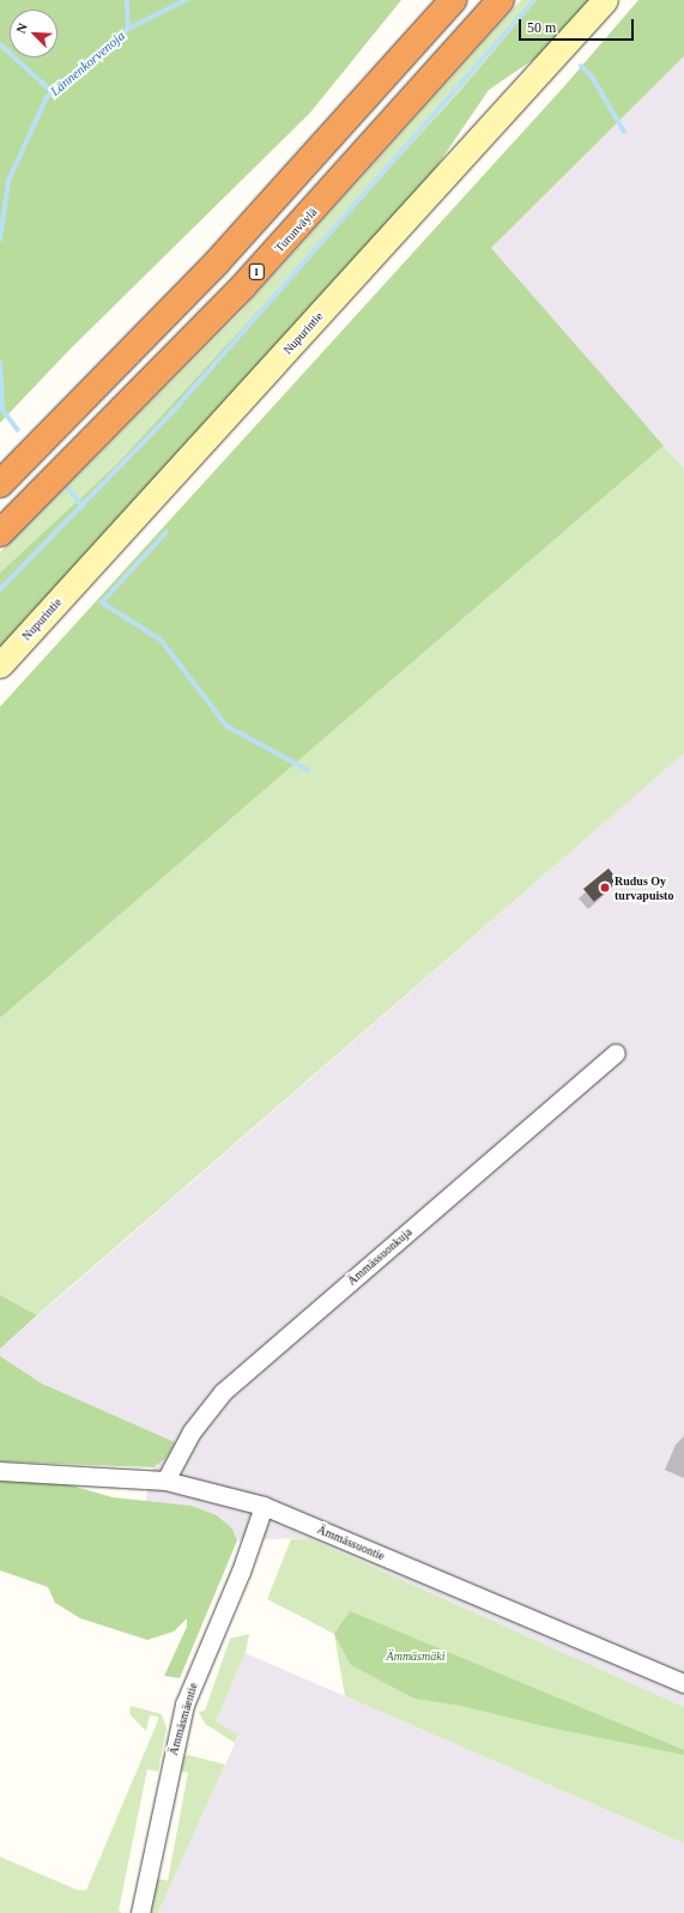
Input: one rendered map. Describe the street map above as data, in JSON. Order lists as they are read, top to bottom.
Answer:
{
  "streets": {
    "highway": ["Turunväylä", "1"],
    "main road": ["Nupurintie"],
    "street": ["Ämmässuonkuja", "Ämmässuontie", "Ämmäsmäentie"]
  },
  "crossings": [
    ["Ämmässuonkuja", "Ämmässuontie"],
    ["Ämmässuontie", "Ämmäsmäentie"]
  ],
  "water": ["Lännenkorvenoja"],
  "parks": ["Ämmäsmäki"],
  "places": ["Rudus Oy turvapuisto"],
  "scale_bar": "50 m",
  "north": "top left"
}
